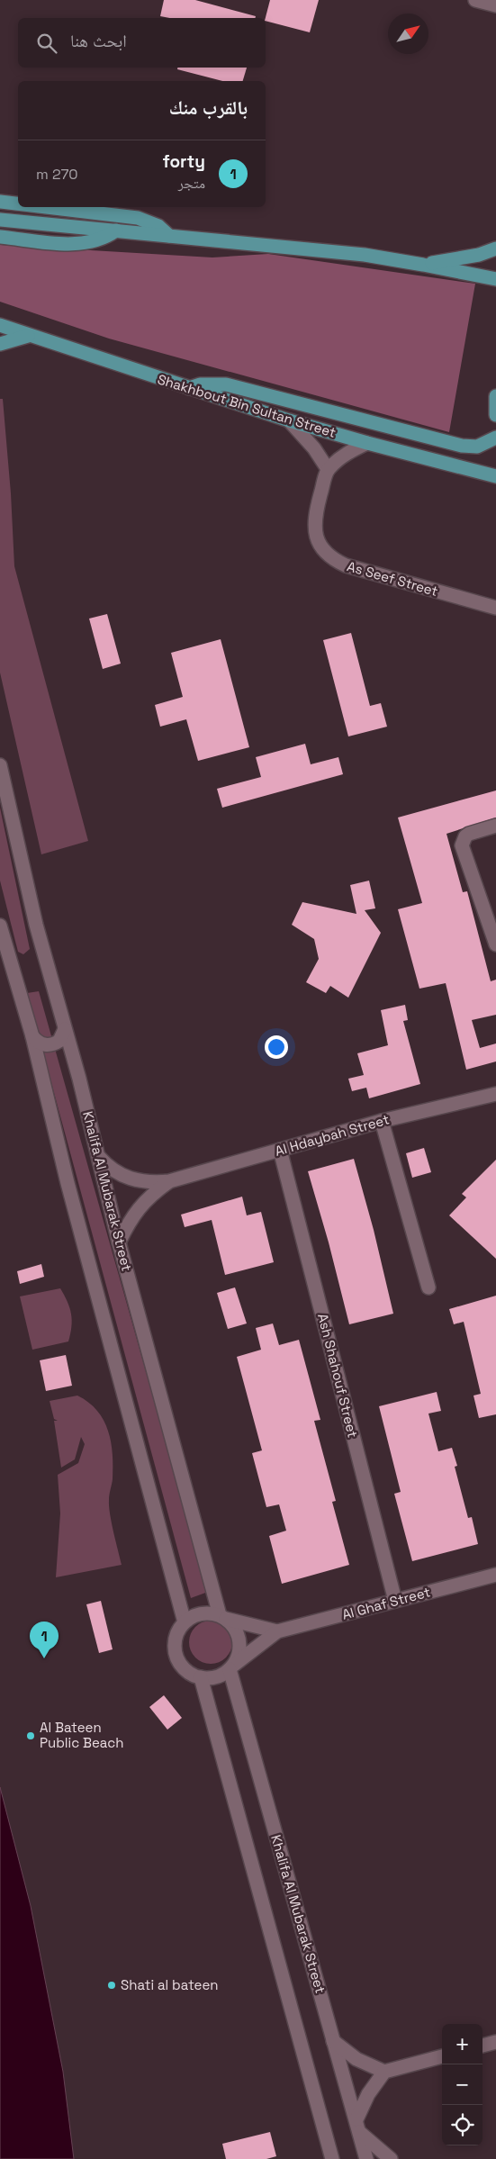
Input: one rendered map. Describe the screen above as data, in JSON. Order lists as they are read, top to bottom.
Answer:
{
  "streets": {
    "main road": ["Shakhbout Bin Sultan Street"],
    "street": [
      "As Seef Street",
      "Al Hdaybah Street",
      "Khalifa Al Mubarak Street",
      "Ash Shahouf Street",
      "Al Ghaf Street"
    ]
  },
  "crossings": [
    ["Al Hdaybah Street", "Khalifa Al Mubarak Street"],
    ["Al Hdaybah Street", "Ash Shahouf Street"],
    ["Khalifa Al Mubarak Street", "Al Ghaf Street"],
    ["Ash Shahouf Street", "Al Ghaf Street"]
  ],
  "places": ["Al Bateen Public Beach", "Shati al bateen"],
  "north": "top right",
  "page": {
    "search": "ابحث هنا",
    "heading": "بالقرب منك",
    "list": [
      {
        "mark": "1",
        "name": "forty",
        "note": "متجر",
        "value": "270 m"
      }
    ],
    "pins": "1",
    "map_buttons": ["+", "−"]
  }
}
